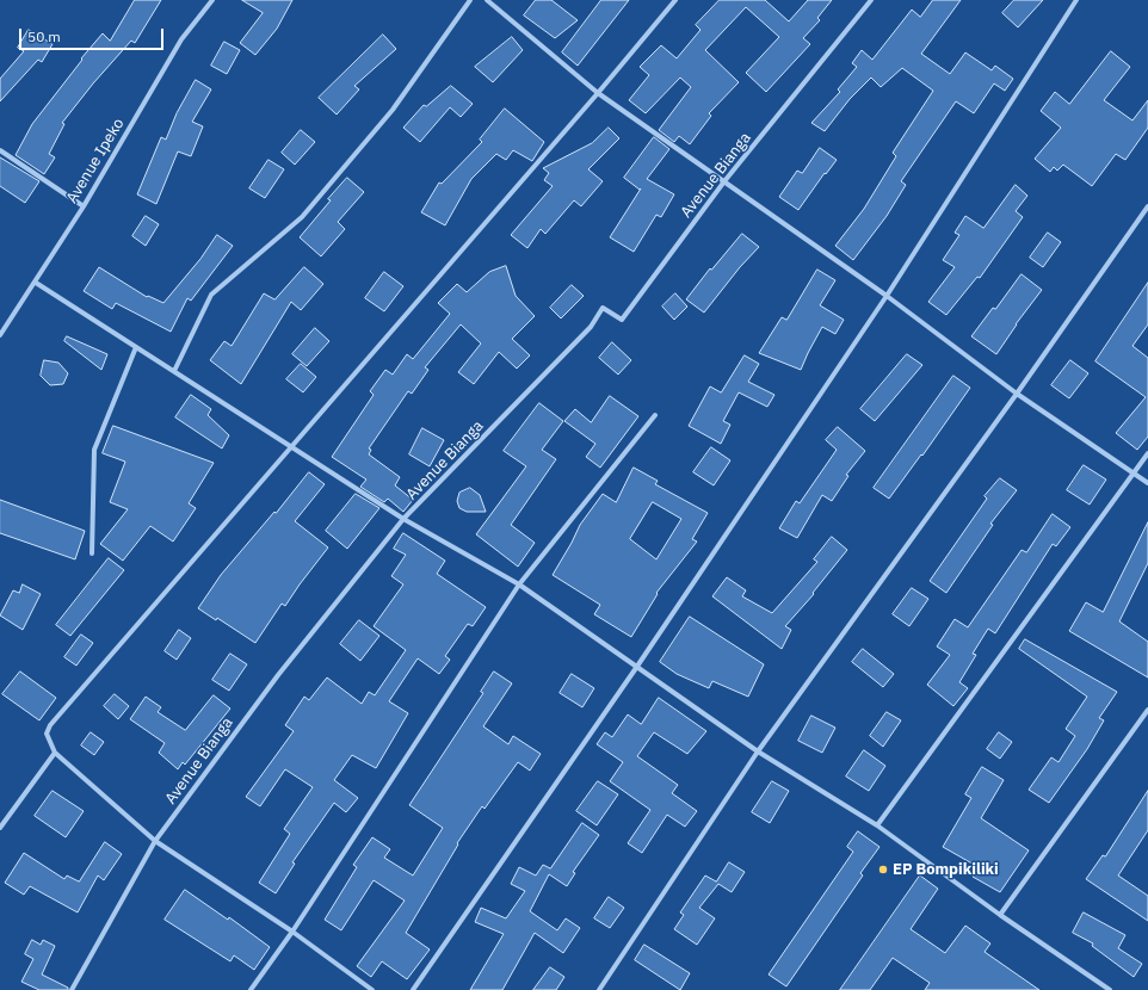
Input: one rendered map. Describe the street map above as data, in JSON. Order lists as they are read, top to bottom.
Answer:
{
  "streets": {
    "street": ["Avenue Ipeko", "Avenue Bianga"]
  },
  "places": ["EP Bompikiliki"],
  "scale_bar": "50 m"
}
